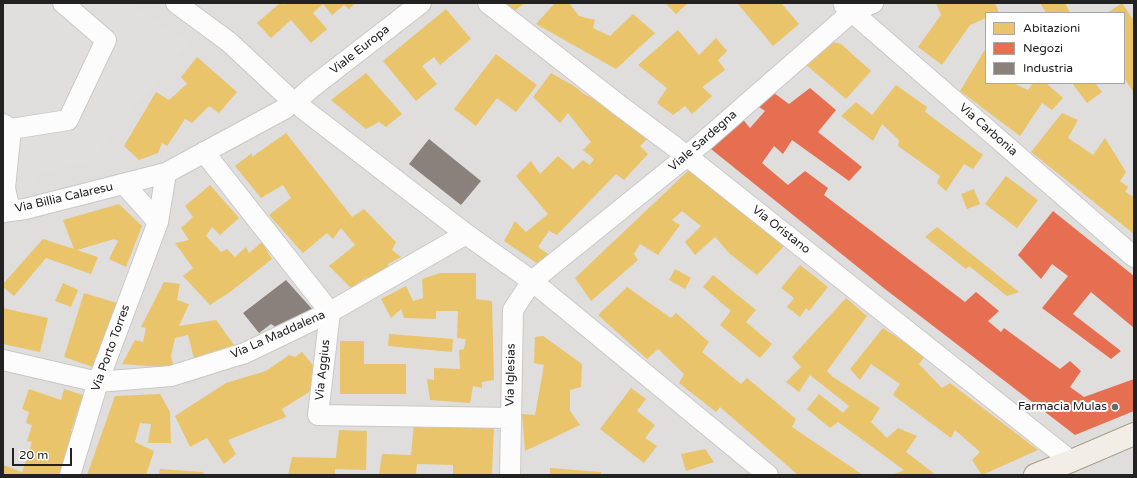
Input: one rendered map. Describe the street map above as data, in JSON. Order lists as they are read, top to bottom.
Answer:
{
  "streets": {
    "street": [
      "Viale Europa",
      "Via Carbonia",
      "Viale Sardegna",
      "Via Billia Calaresu",
      "Via Oristano",
      "Via La Maddalena",
      "Via Porto Torres",
      "Via Aggius",
      "Via Iglesias"
    ]
  },
  "crossings": [
    ["Via Carbonia", "Viale Sardegna"],
    ["Viale Sardegna", "Via Oristano"],
    ["Viale Sardegna", "Via Iglesias"],
    ["Via Billia Calaresu", "Via Porto Torres"],
    ["Via La Maddalena", "Via Porto Torres"],
    ["Via La Maddalena", "Via Aggius"],
    ["Via Aggius", "Via Iglesias"]
  ],
  "places": ["Farmacia Mulas"],
  "legend": ["Abitazioni", "Negozi", "Industria"],
  "scale_bar": "20 m"
}
